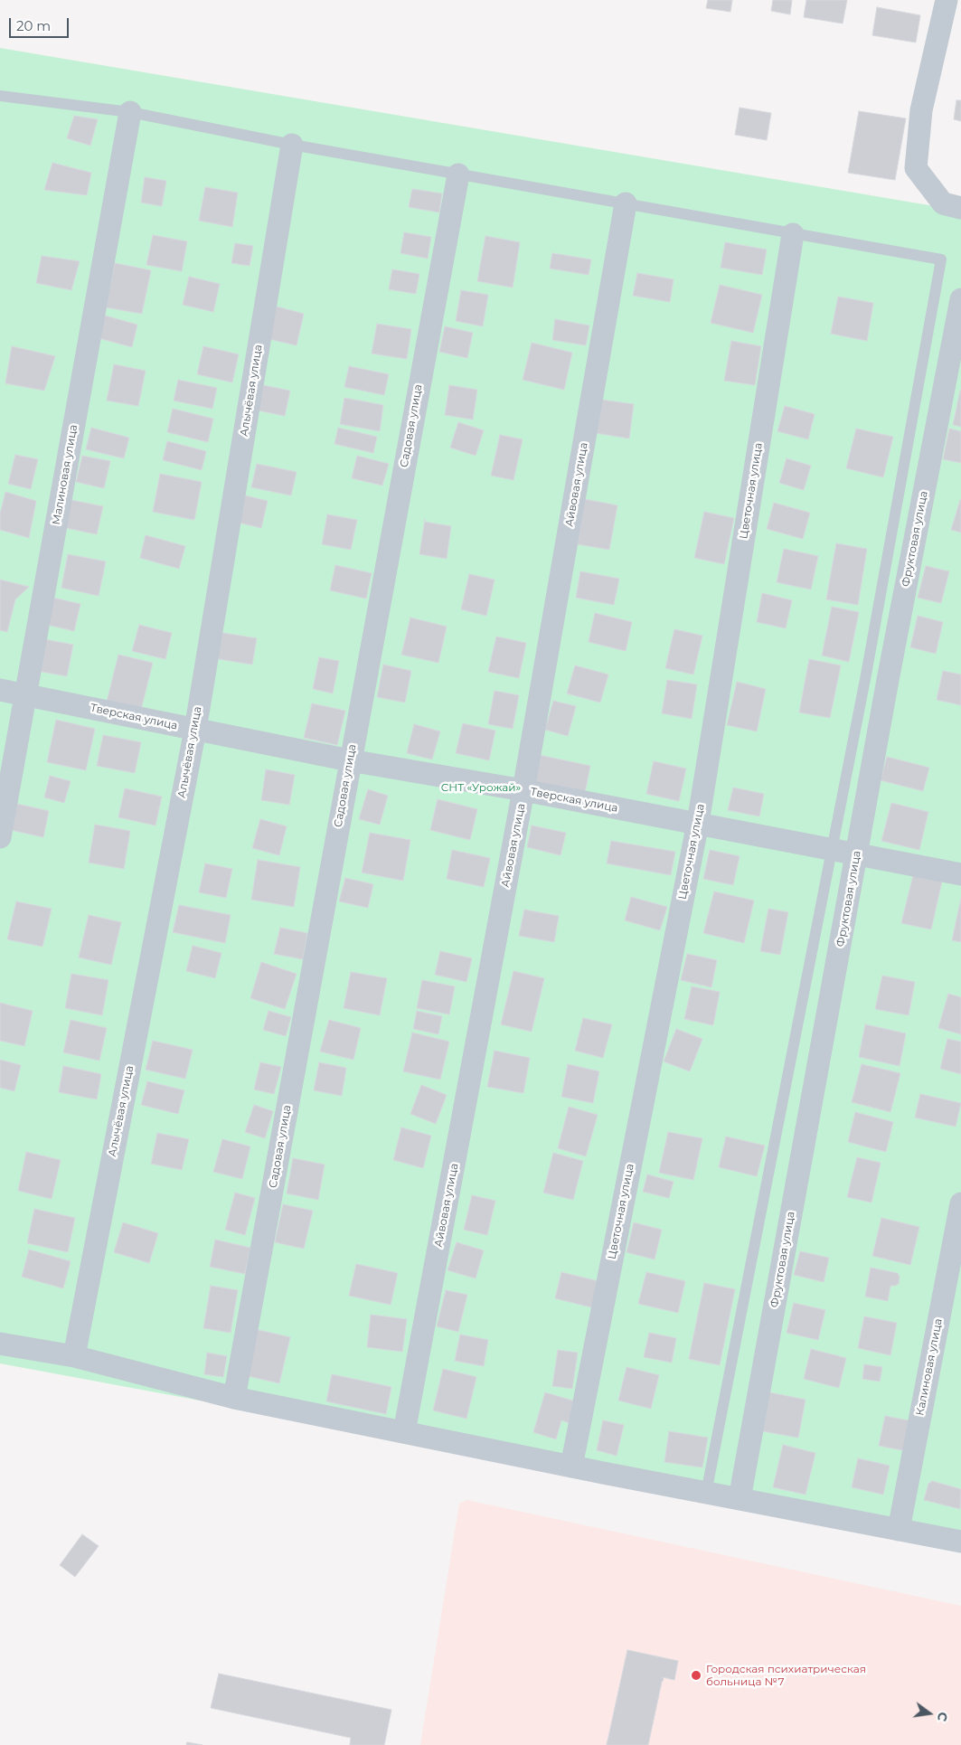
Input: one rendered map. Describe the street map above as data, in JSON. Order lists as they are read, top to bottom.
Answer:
{
  "streets": {
    "street": [
      "Алычёвая улица",
      "Садовая улица",
      "Малиновая улица",
      "Айвовая улица",
      "Цветочная улица",
      "Фруктовая улица",
      "Тверская улица",
      "Калиновая улица"
    ]
  },
  "crossings": [
    ["Алычёвая улица", "Тверская улица"],
    ["Садовая улица", "Тверская улица"],
    ["Малиновая улица", "Тверская улица"],
    ["Айвовая улица", "Тверская улица"],
    ["Цветочная улица", "Тверская улица"],
    ["Фруктовая улица", "Тверская улица"]
  ],
  "parks": ["СНТ «Урожай»"],
  "places": ["Городская психиатрическая больница №7"],
  "scale_bar": "20 m",
  "north": "right"
}
